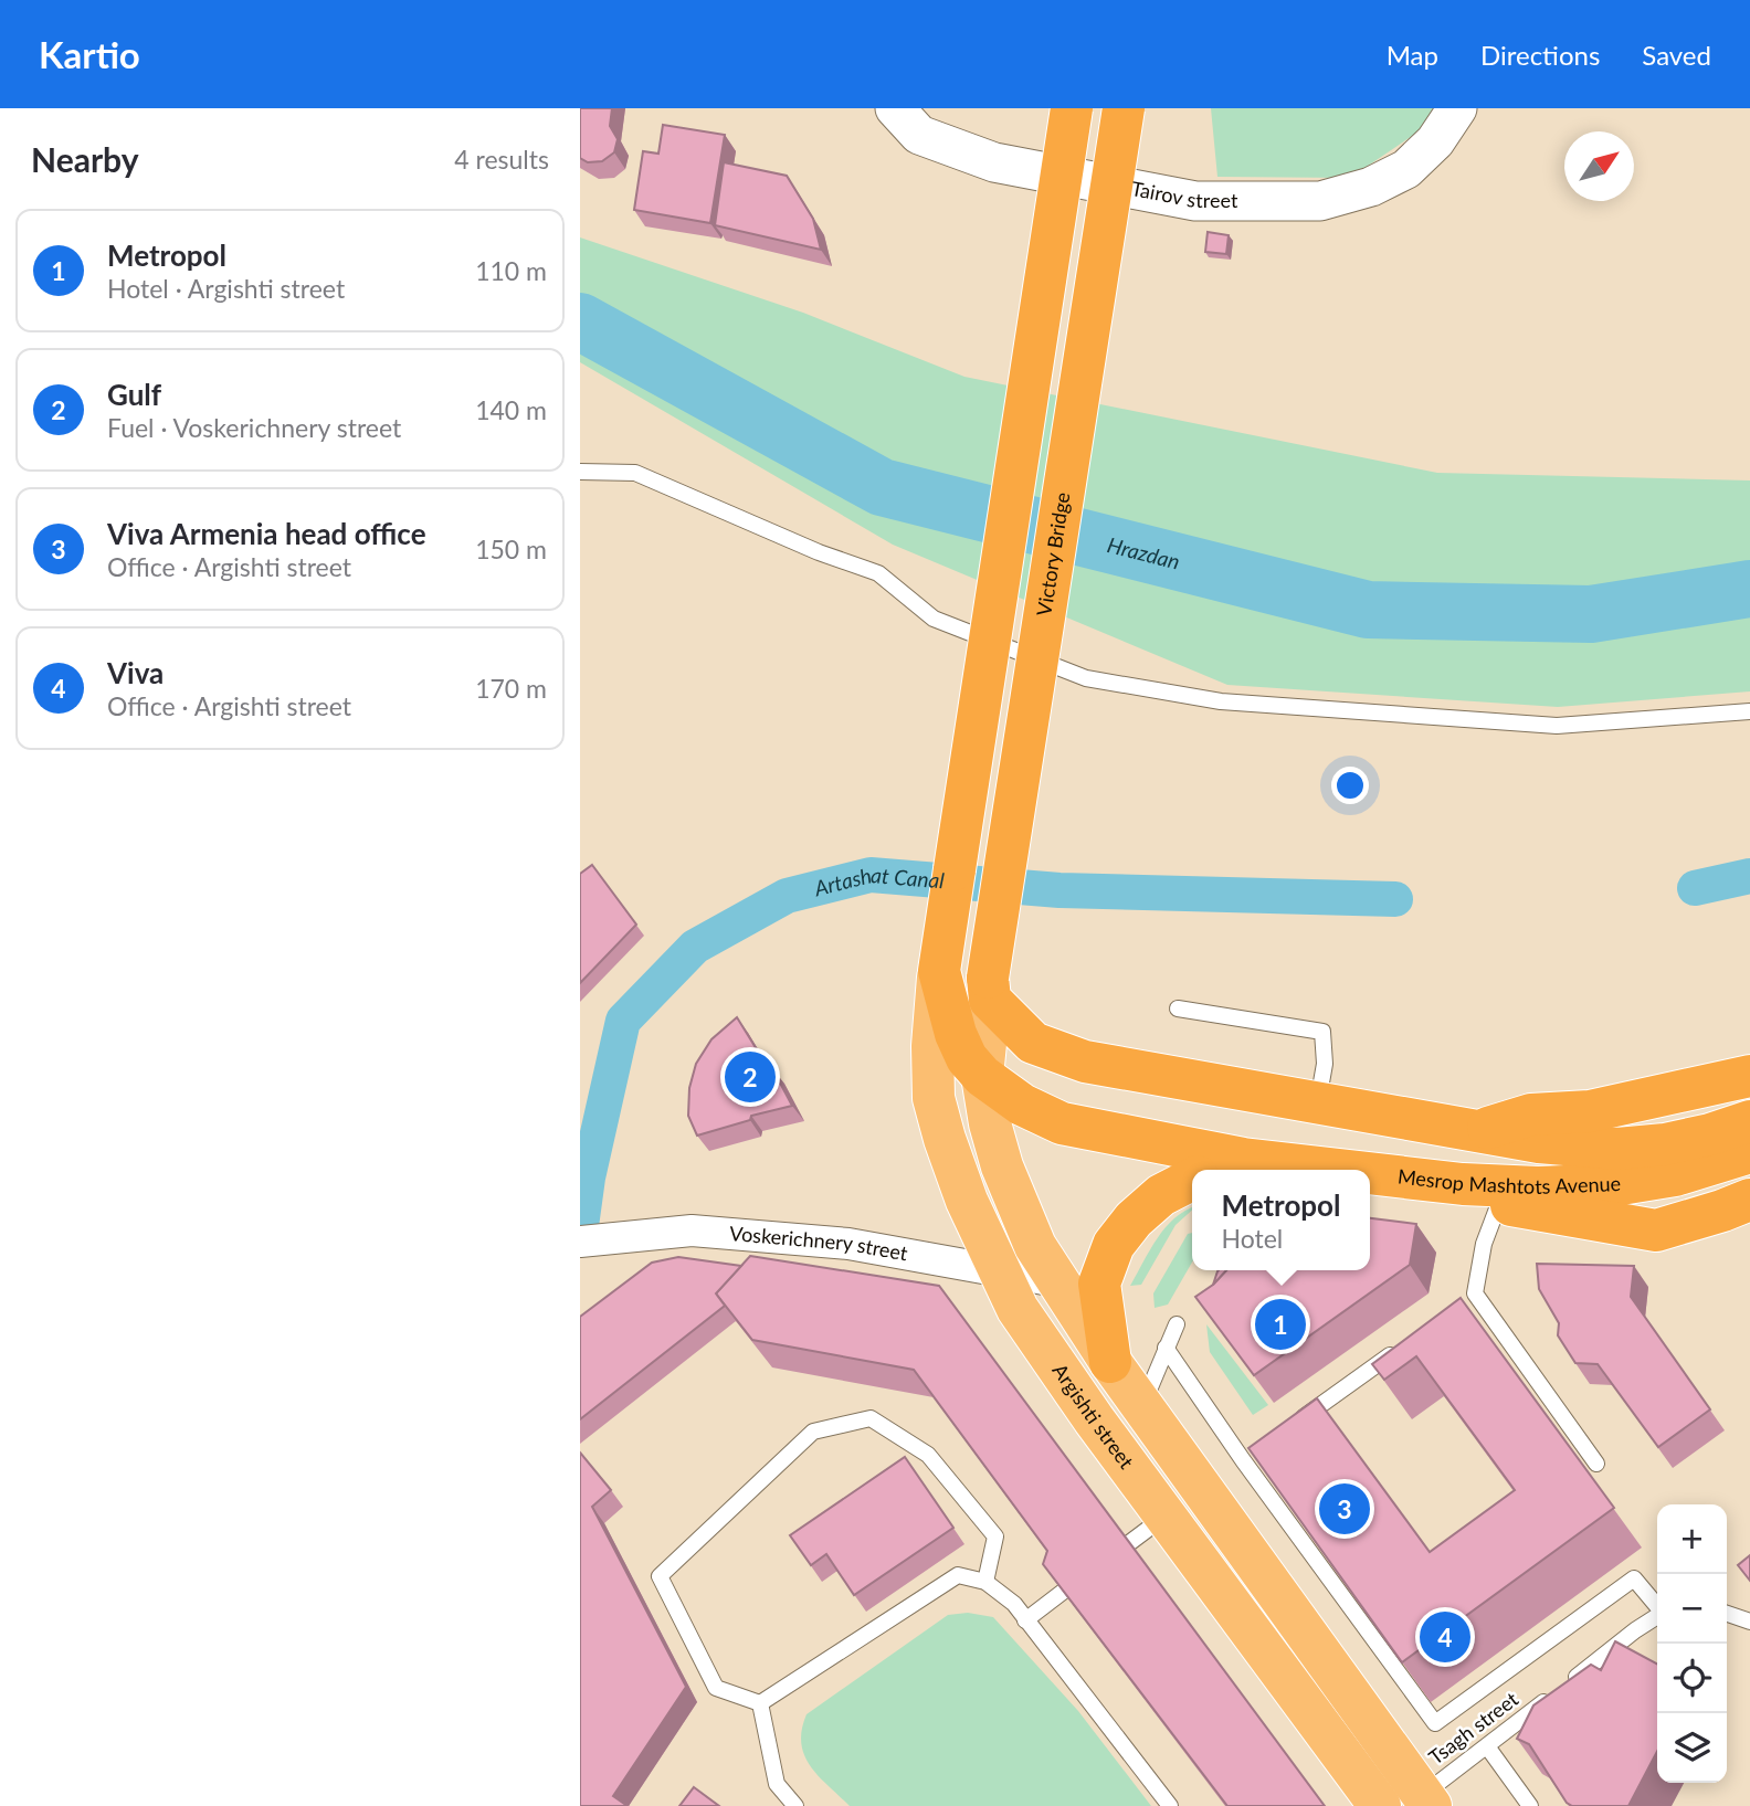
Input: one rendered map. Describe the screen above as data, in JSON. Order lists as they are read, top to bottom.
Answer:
{
  "streets": {
    "highway": ["Victory Bridge", "Mesrop Mashtots Avenue"],
    "main road": ["Argishti street"],
    "street": ["Tairov street", "Voskerichnery street"],
    "lane": ["Tsagh street"]
  },
  "crossings": [
    ["Victory Bridge", "Mesrop Mashtots Avenue"],
    ["Mesrop Mashtots Avenue", "Argishti street"],
    ["Voskerichnery street", "Argishti street"]
  ],
  "water": ["Hrazdan", "Artashat Canal"],
  "north": "top right",
  "page": {
    "header": "Kartio",
    "nav": ["Map", "Directions", "Saved"],
    "heading": ["Nearby", "4 results"],
    "list": [
      {
        "mark": "1",
        "name": "Metropol",
        "note": "Hotel · Argishti street",
        "value": "110 m"
      },
      {
        "mark": "2",
        "name": "Gulf",
        "note": "Fuel · Voskerichnery street",
        "value": "140 m"
      },
      {
        "mark": "3",
        "name": "Viva Armenia head office",
        "note": "Office · Argishti street",
        "value": "150 m"
      },
      {
        "mark": "4",
        "name": "Viva",
        "note": "Office · Argishti street",
        "value": "170 m"
      }
    ],
    "pins": [
      "2",
      "1",
      "3",
      "4"
    ],
    "popup": ["Metropol", "Hotel"],
    "map_buttons": ["+", "−"]
  }
}
